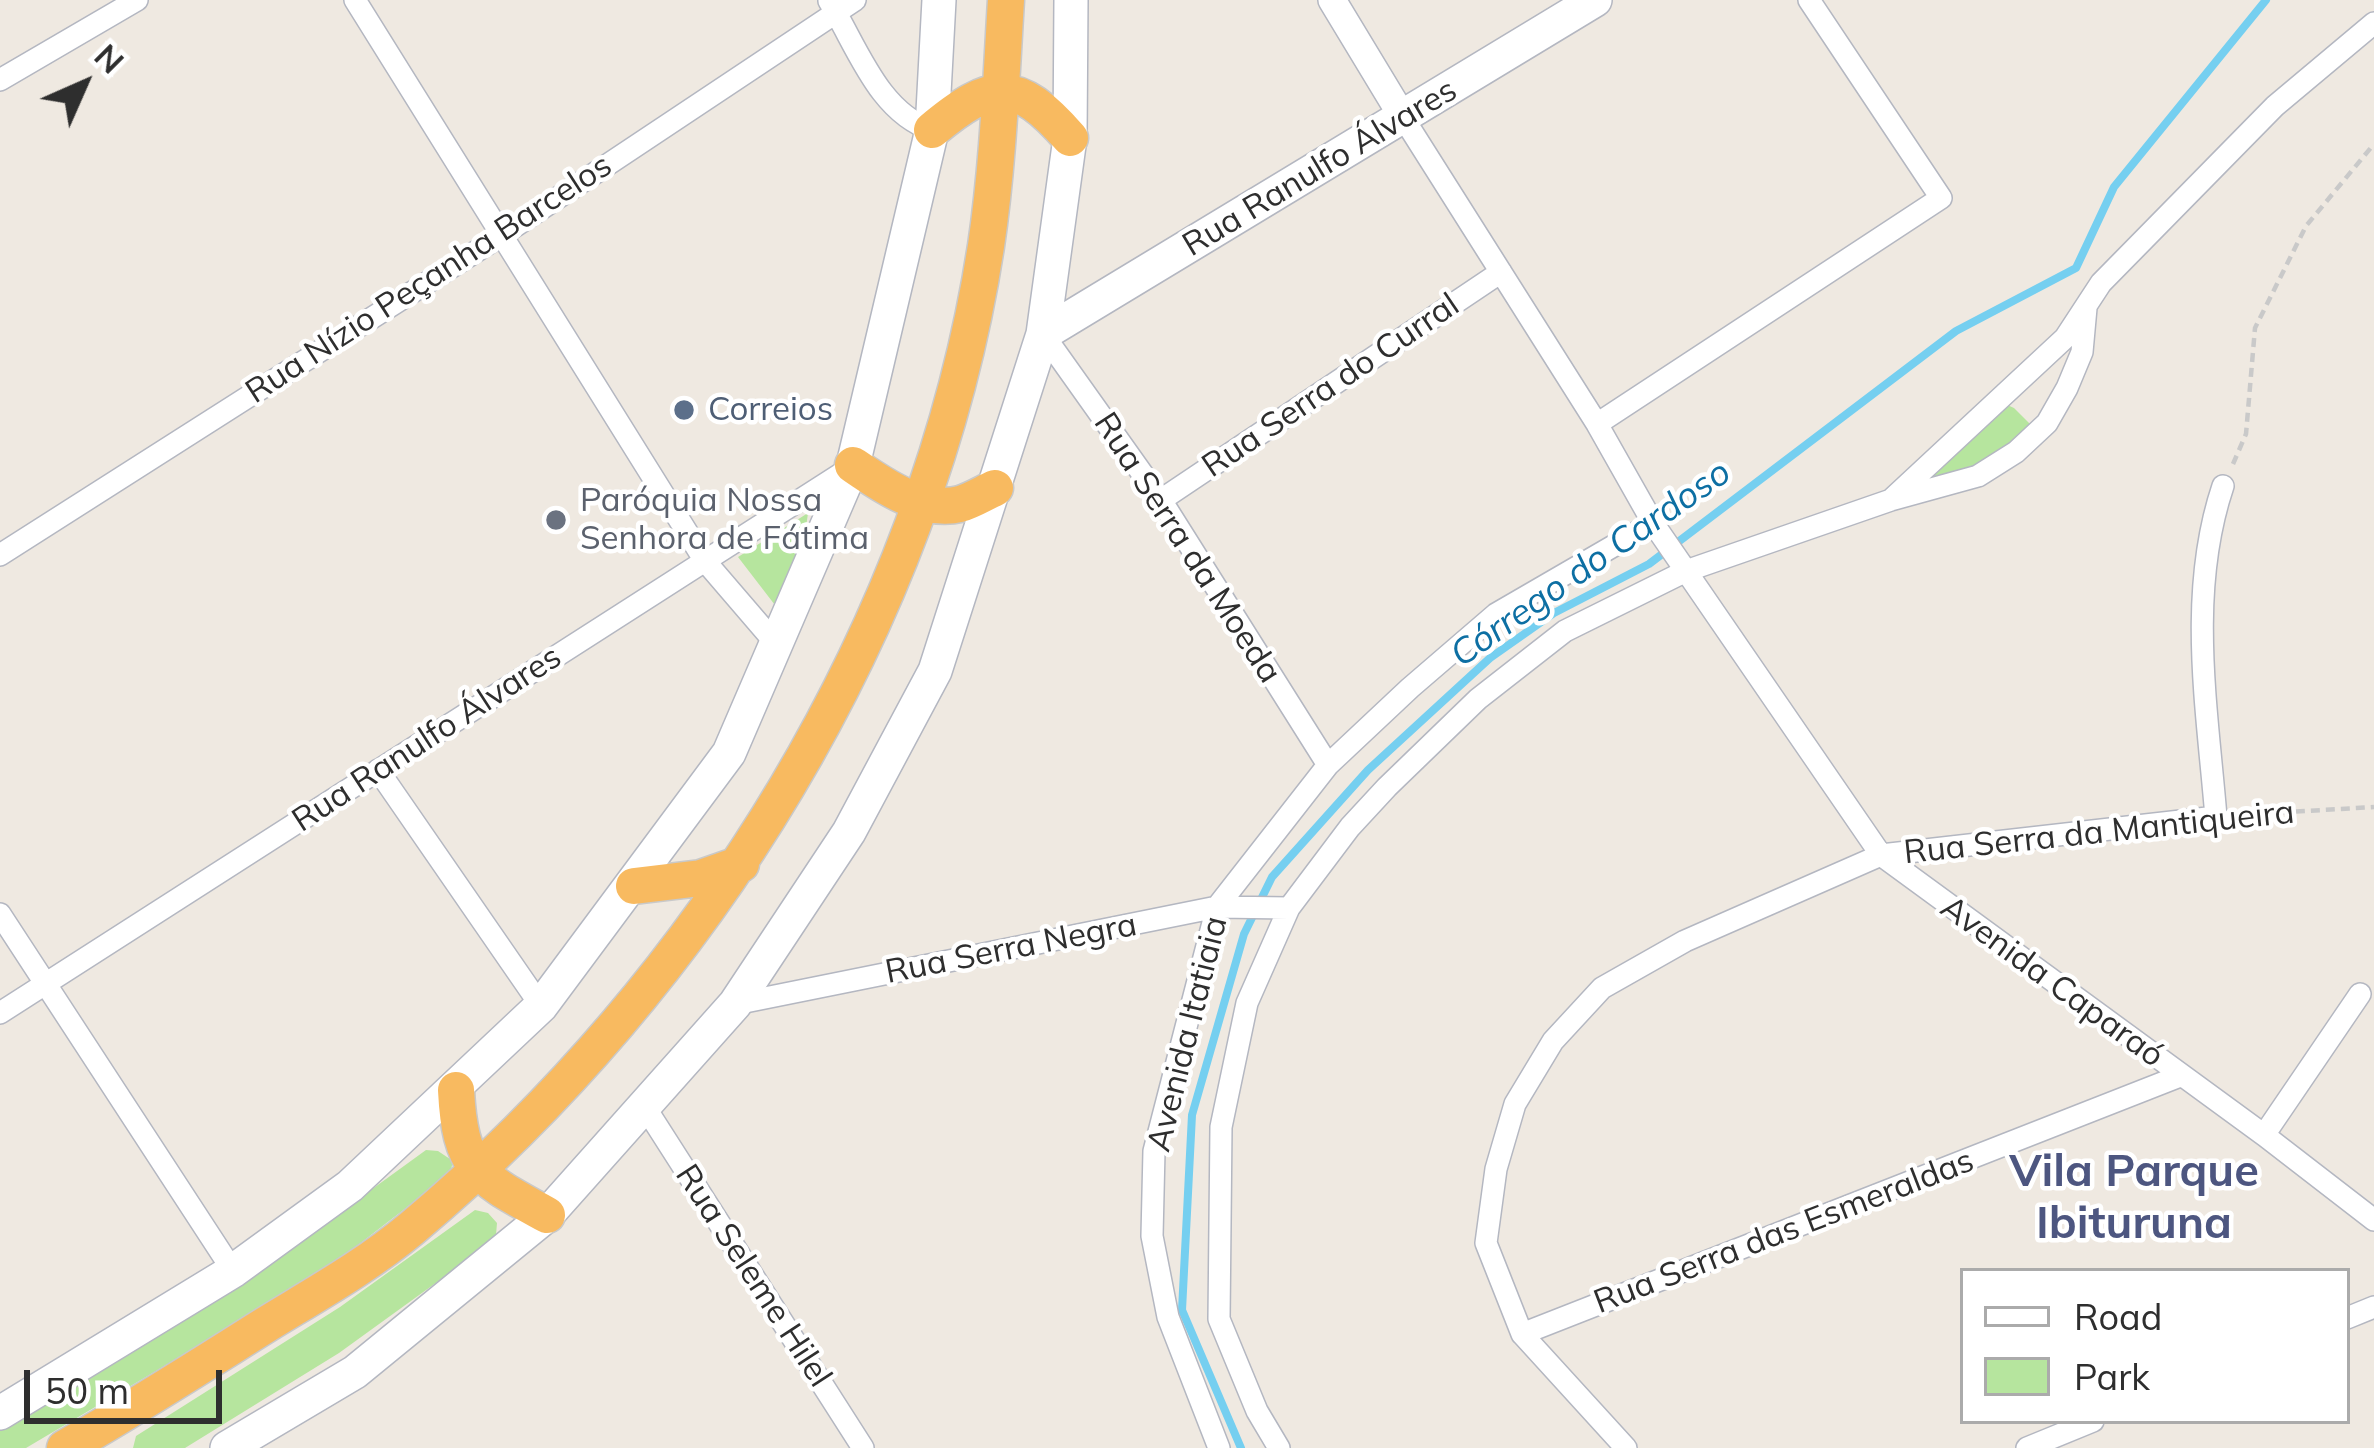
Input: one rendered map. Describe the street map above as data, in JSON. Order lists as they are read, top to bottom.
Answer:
{
  "streets": {
    "main road": ["Rua Ranulfo Álvares"],
    "street": [
      "Rua Nízio Peçanha Barcelos",
      "Rua Serra do Curral",
      "Rua Serra da Moeda",
      "Rua Serra da Mantiqueira",
      "Rua Serra Negra",
      "Avenida Caparaó",
      "Avenida Itatiaia",
      "Rua Serra das Esmeraldas",
      "Rua Seleme Hilel"
    ]
  },
  "crossings": [
    ["Rua Ranulfo Álvares", "Rua Serra da Moeda"],
    ["Rua Ranulfo Álvares", "Avenida Caparaó"],
    ["Rua Serra do Curral", "Rua Serra da Moeda"],
    ["Rua Serra do Curral", "Avenida Caparaó"],
    ["Rua Serra da Moeda", "Avenida Itatiaia"],
    ["Rua Serra da Mantiqueira", "Avenida Caparaó"],
    ["Rua Serra da Mantiqueira", "Rua Serra das Esmeraldas"],
    ["Rua Serra Negra", "Avenida Itatiaia"],
    ["Avenida Caparaó", "Avenida Itatiaia"],
    ["Avenida Caparaó", "Rua Serra das Esmeraldas"]
  ],
  "districts": ["Vila Parque Ibituruna"],
  "water": ["Córrego do Cardoso"],
  "places": ["Correios", "Paróquia Nossa Senhora de Fátima"],
  "legend": ["Road", "Park"],
  "scale_bar": "50 m",
  "north": "top right"
}
